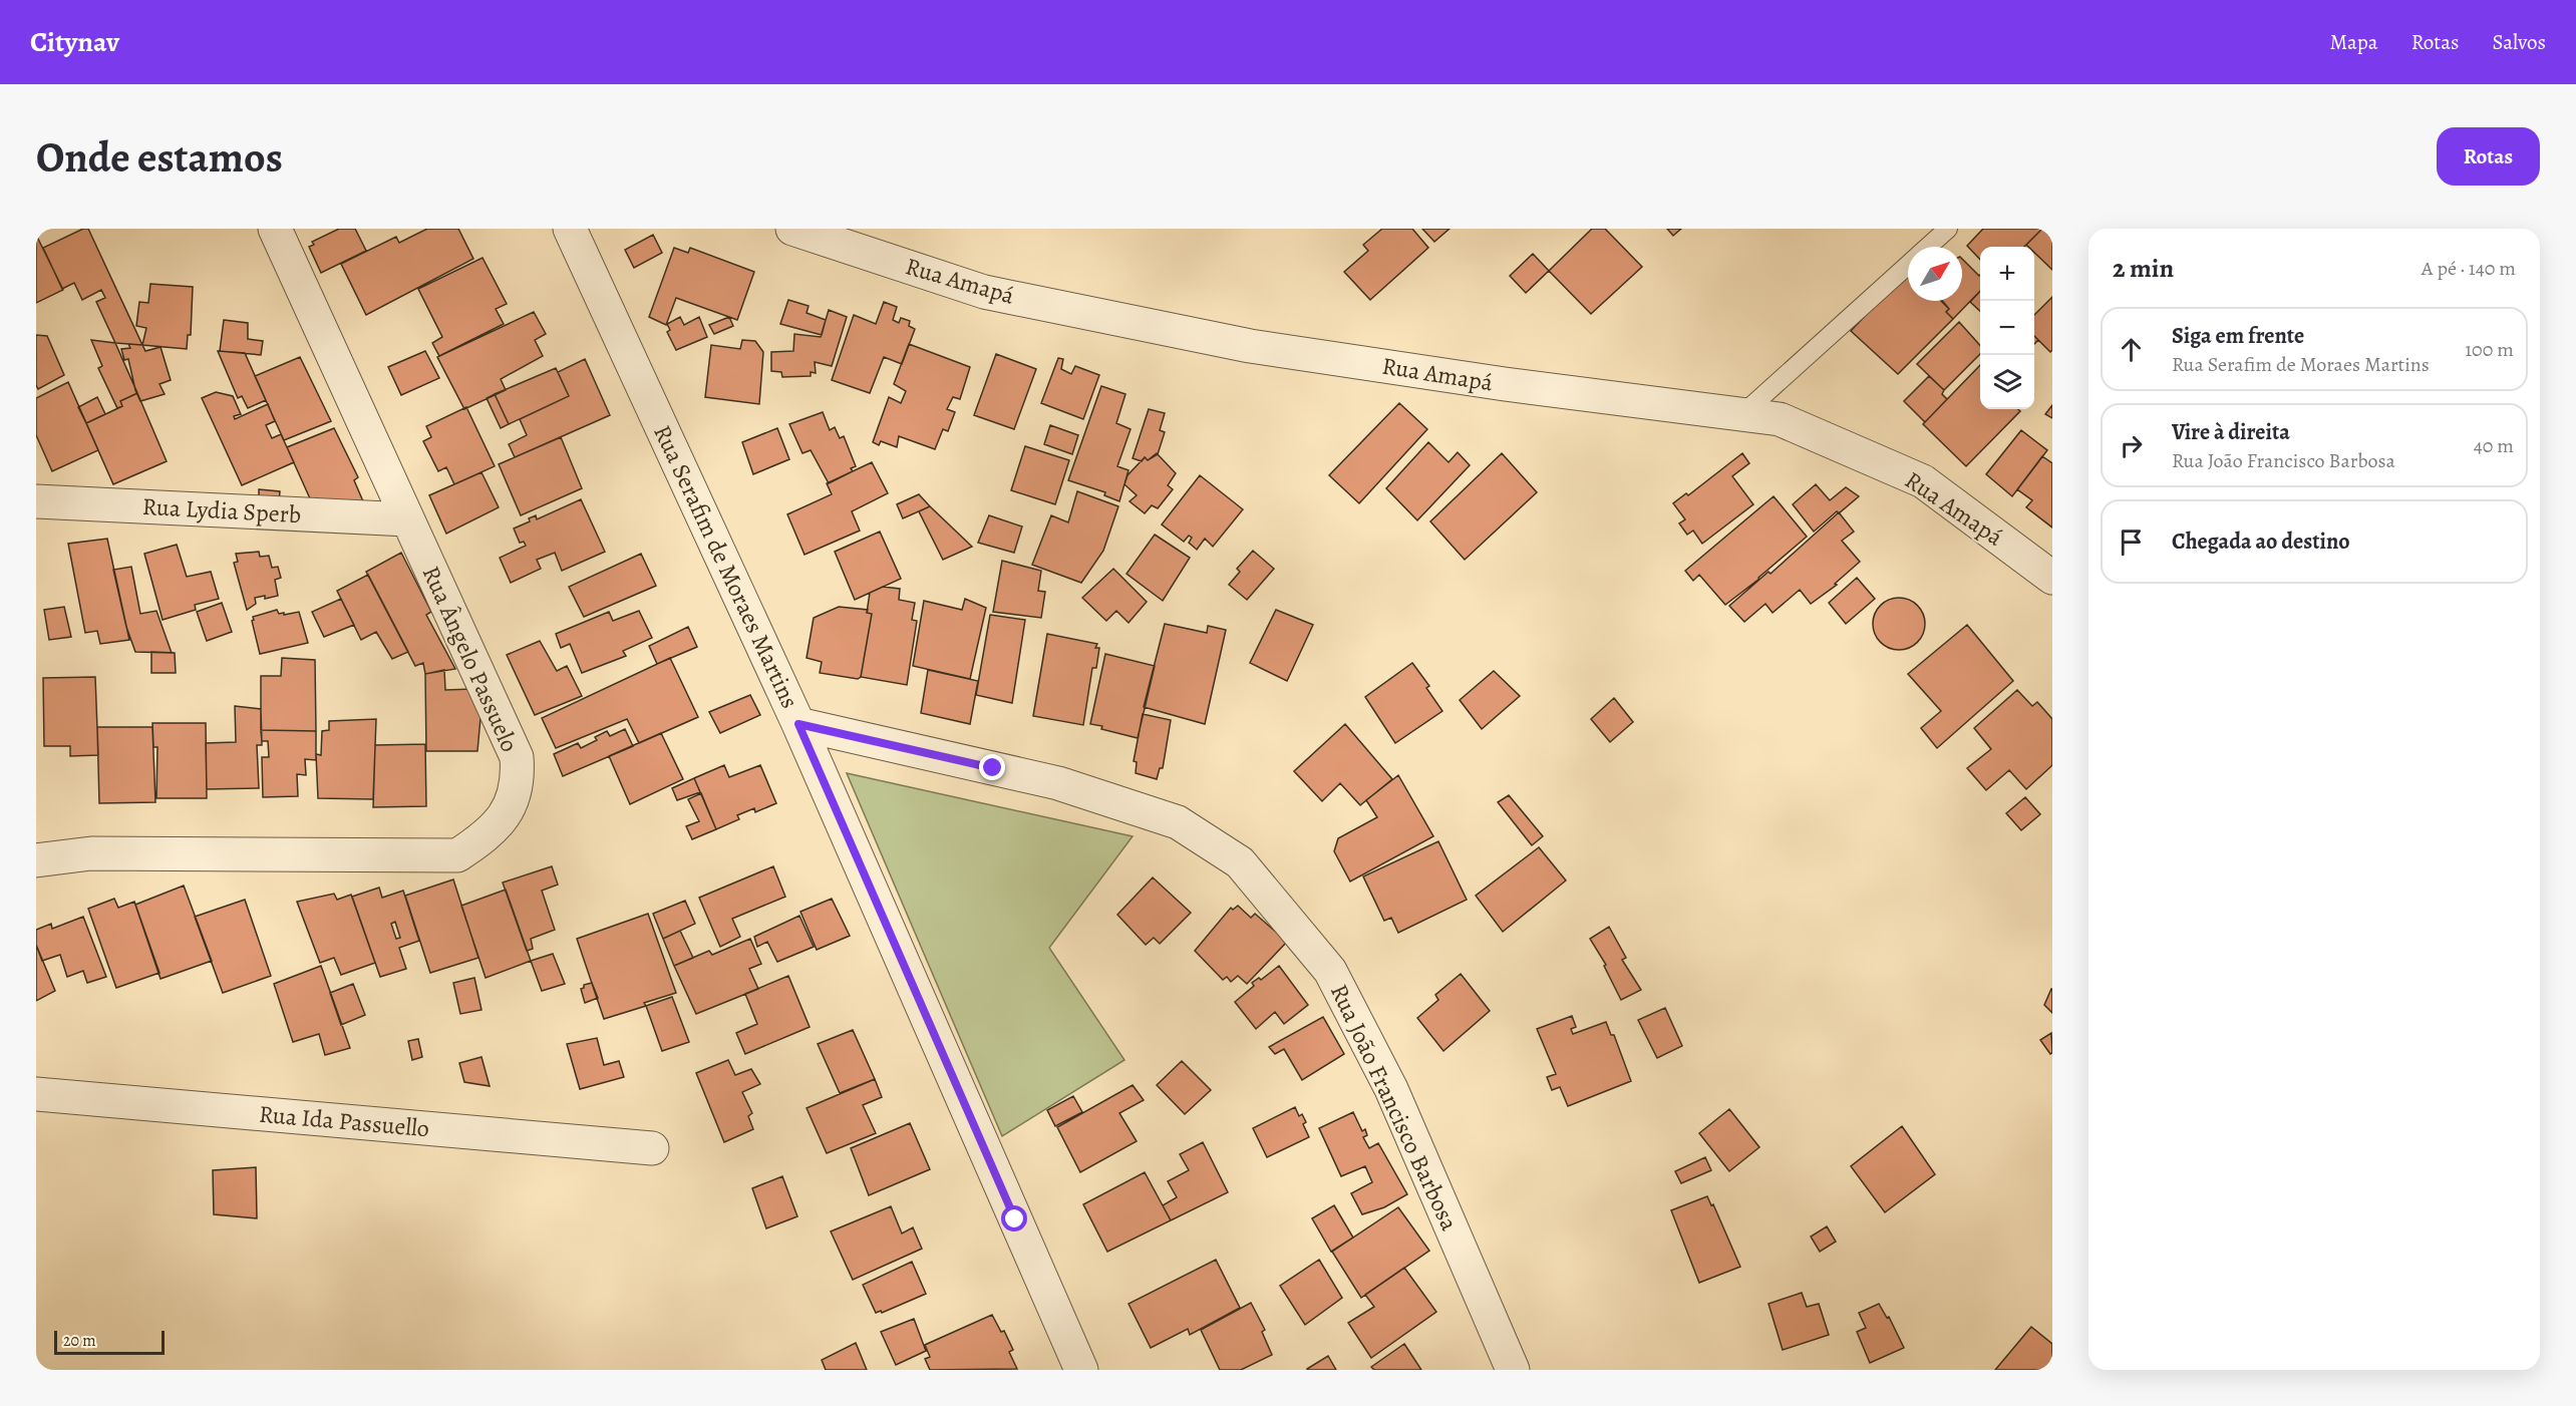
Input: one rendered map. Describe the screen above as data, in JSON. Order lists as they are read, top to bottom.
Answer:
{
  "streets": {
    "street": [
      "Rua Amapá",
      "Rua Lydia Sperb",
      "Rua Serafim de Moraes Martins",
      "Rua Ângelo Passuelo",
      "Rua João Francisco Barbosa",
      "Rua Ida Passuello"
    ]
  },
  "crossings": [
    ["Rua Lydia Sperb", "Rua Ângelo Passuelo"],
    ["Rua Serafim de Moraes Martins", "Rua João Francisco Barbosa"]
  ],
  "scale_bar": "20 m",
  "north": "top right",
  "page": {
    "header": "Citynav",
    "nav": ["Mapa", "Rotas", "Salvos"],
    "buttons": "Rotas",
    "title": "Onde estamos",
    "heading": ["2 min", "A pé · 140 m"],
    "map_buttons": ["+", "−"],
    "list": [
      ["Siga em frente", "Rua Serafim de Moraes Martins", "100 m"],
      ["Vire à direita", "Rua João Francisco Barbosa", "40 m"],
      "Chegada ao destino"
    ],
    "scale": "20 m"
  }
}
